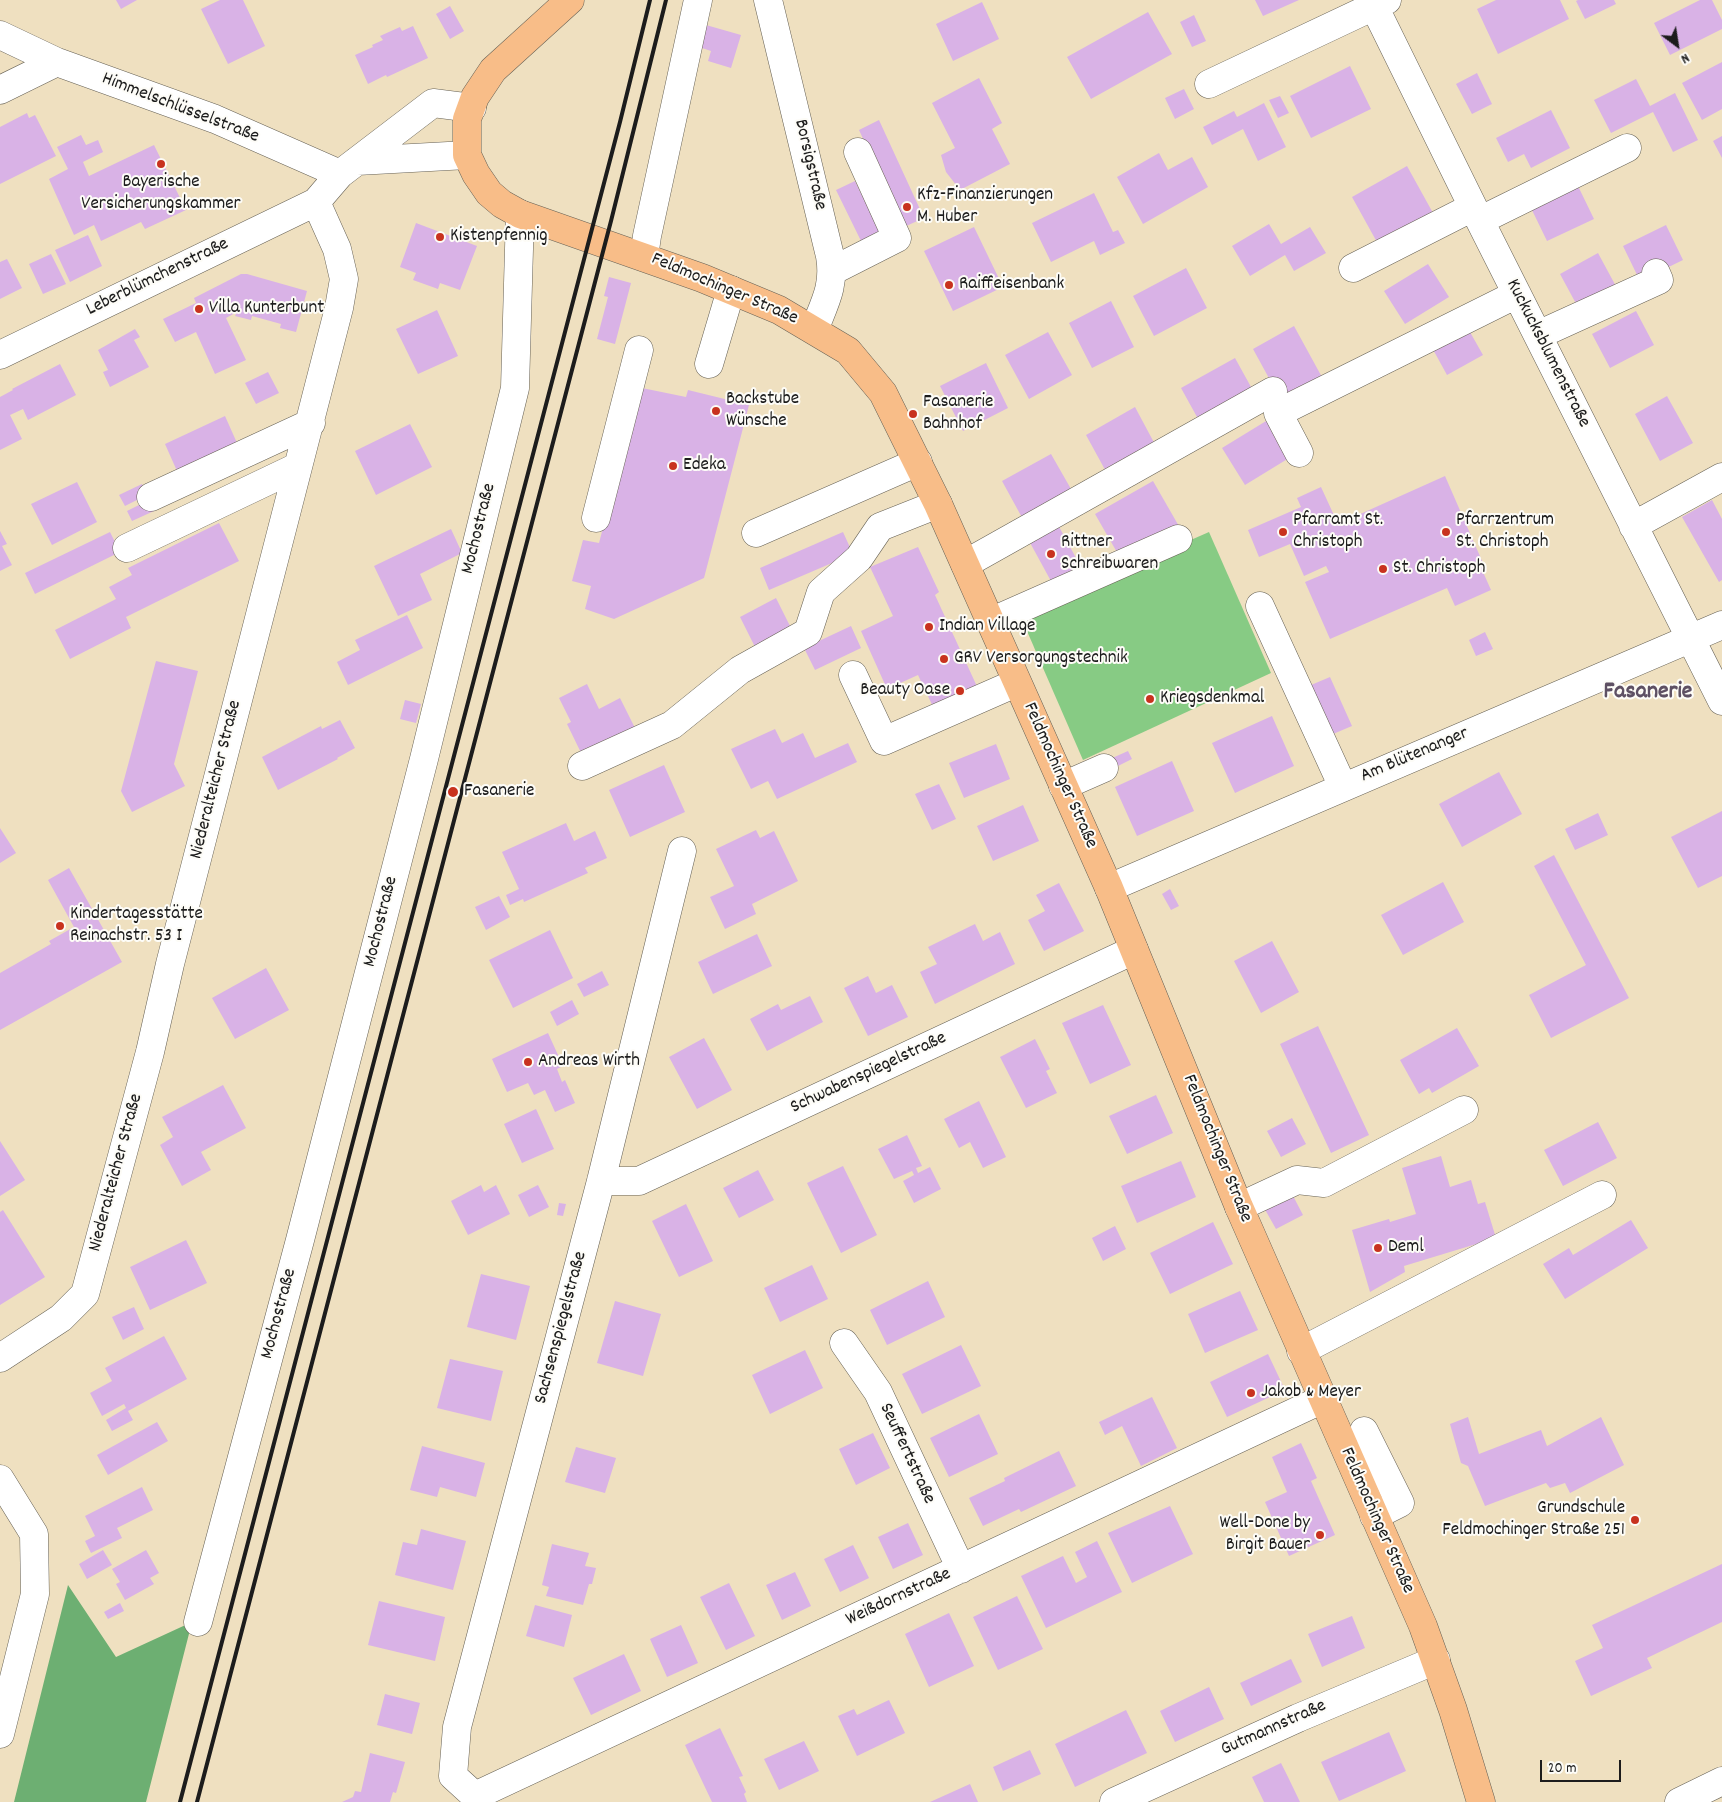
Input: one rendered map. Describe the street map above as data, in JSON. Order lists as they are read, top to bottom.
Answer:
{
  "streets": {
    "main road": ["Feldmochinger Straße"],
    "street": [
      "Himmelschlüsselstraße",
      "Borsigstraße",
      "Leberblümchenstraße",
      "Kuckucksblumenstraße",
      "Mochostraße",
      "Am Blütenanger",
      "Niederalteicher Straße",
      "Schwabenspiegelstraße",
      "Sachsenspiegelstraße",
      "Seuffertstraße",
      "Weißdornstraße",
      "Gutmannstraße"
    ]
  },
  "crossings": [
    ["Borsigstraße", "Feldmochinger Straße"],
    ["Leberblümchenstraße", "Niederalteicher Straße"],
    ["Feldmochinger Straße", "Mochostraße"],
    ["Feldmochinger Straße", "Am Blütenanger"],
    ["Feldmochinger Straße", "Schwabenspiegelstraße"],
    ["Feldmochinger Straße", "Weißdornstraße"],
    ["Feldmochinger Straße", "Gutmannstraße"],
    ["Kuckucksblumenstraße", "Am Blütenanger"],
    ["Schwabenspiegelstraße", "Sachsenspiegelstraße"],
    ["Sachsenspiegelstraße", "Weißdornstraße"],
    ["Seuffertstraße", "Weißdornstraße"]
  ],
  "districts": ["Fasanerie"],
  "places": [
    "Bayerische Versicherungskammer",
    "Kfz-Finanzierungen M. Huber",
    "Kistenpfennig",
    "Raiffeisenbank",
    "Villa Kunterbunt",
    "Backstube Wünsche",
    "Fasanerie Bahnhof",
    "Edeka",
    "Pfarramt St. Christoph",
    "Pfarrzentrum St. Christoph",
    "Rittner Schreibwaren",
    "St. Christoph",
    "Indian Village",
    "GRV Versorgungstechnik",
    "Beauty Oase",
    "Kriegsdenkmal",
    "Fasanerie",
    "Kindertagesstätte Reinachstr. 53 I",
    "Andreas Wirth",
    "Deml",
    "Jakob & Meyer",
    "Grundschule Feldmochinger Straße 251",
    "Well-Done by Birgit Bauer"
  ],
  "scale_bar": "20 m",
  "north": "bottom right"
}
